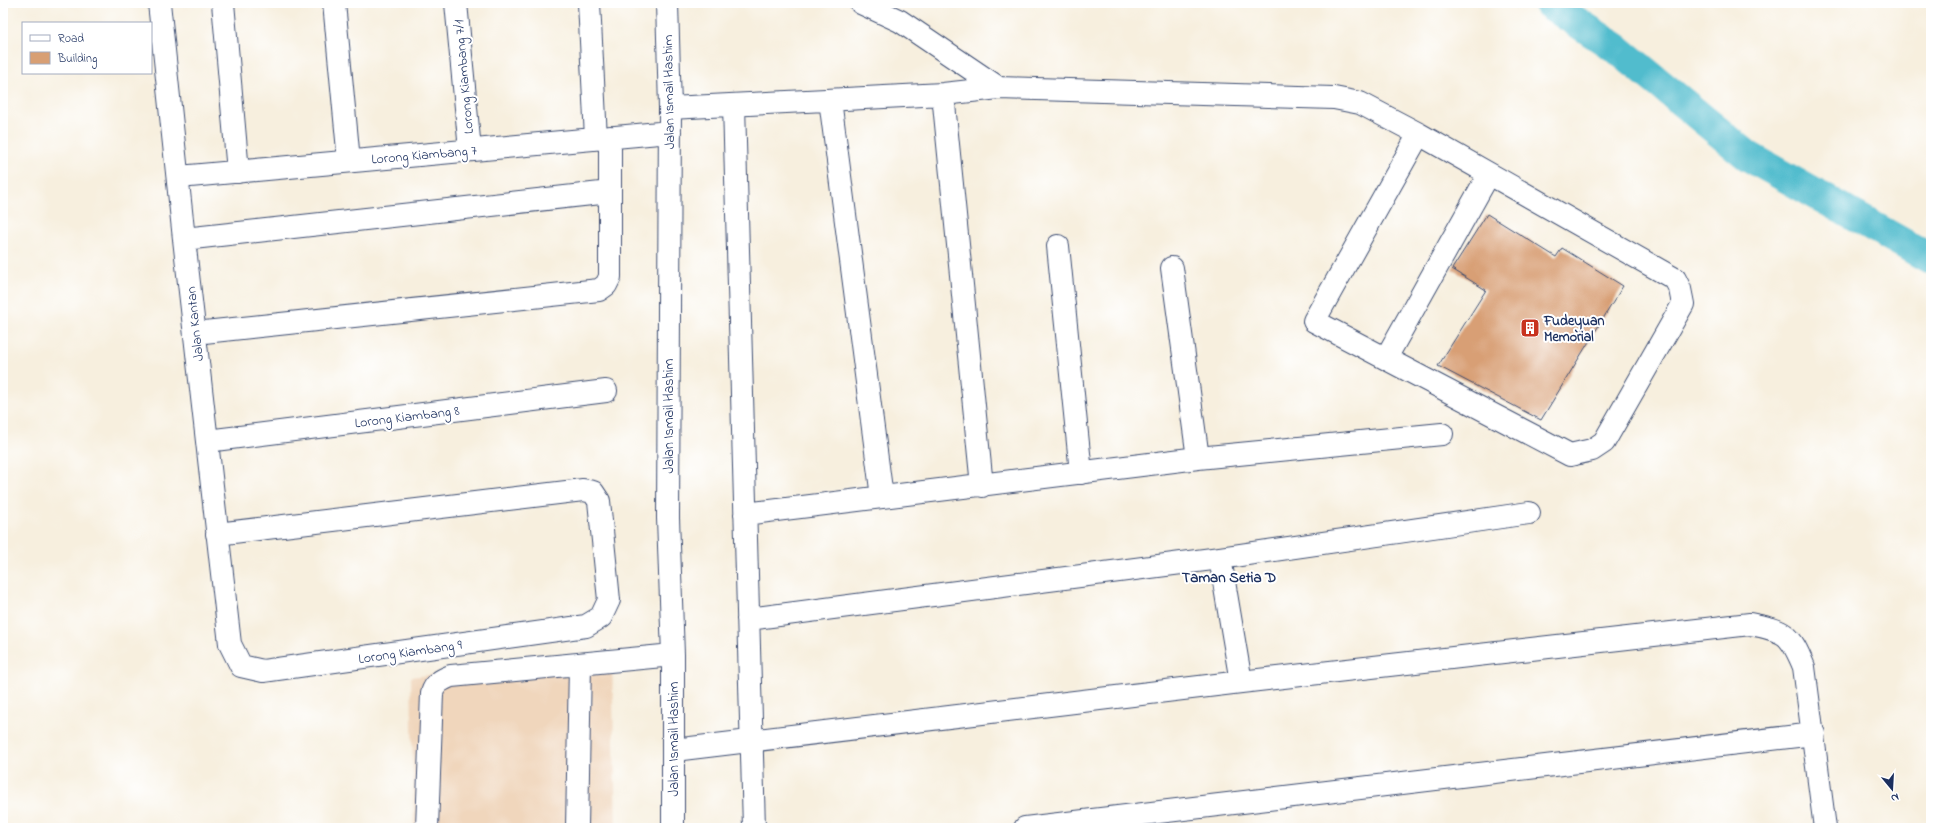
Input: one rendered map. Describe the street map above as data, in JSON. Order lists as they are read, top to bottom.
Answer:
{
  "streets": {
    "street": [
      "Lorong Kiambang 7/1",
      "Jalan Ismail Hashim",
      "Lorong Kiambang 7",
      "Jalan Kantan",
      "Lorong Kiambang 8",
      "Lorong Kiambang 9"
    ]
  },
  "crossings": [
    ["Lorong Kiambang 7/1", "Lorong Kiambang 7"],
    ["Jalan Ismail Hashim", "Lorong Kiambang 7"],
    ["Lorong Kiambang 7", "Jalan Kantan"],
    ["Jalan Kantan", "Lorong Kiambang 8"],
    ["Jalan Kantan", "Lorong Kiambang 9"]
  ],
  "districts": ["Taman Setia D"],
  "places": {
    "building": ["Fudeyuan Memorial"]
  },
  "legend": ["Road", "Building"],
  "north": "bottom"
}
